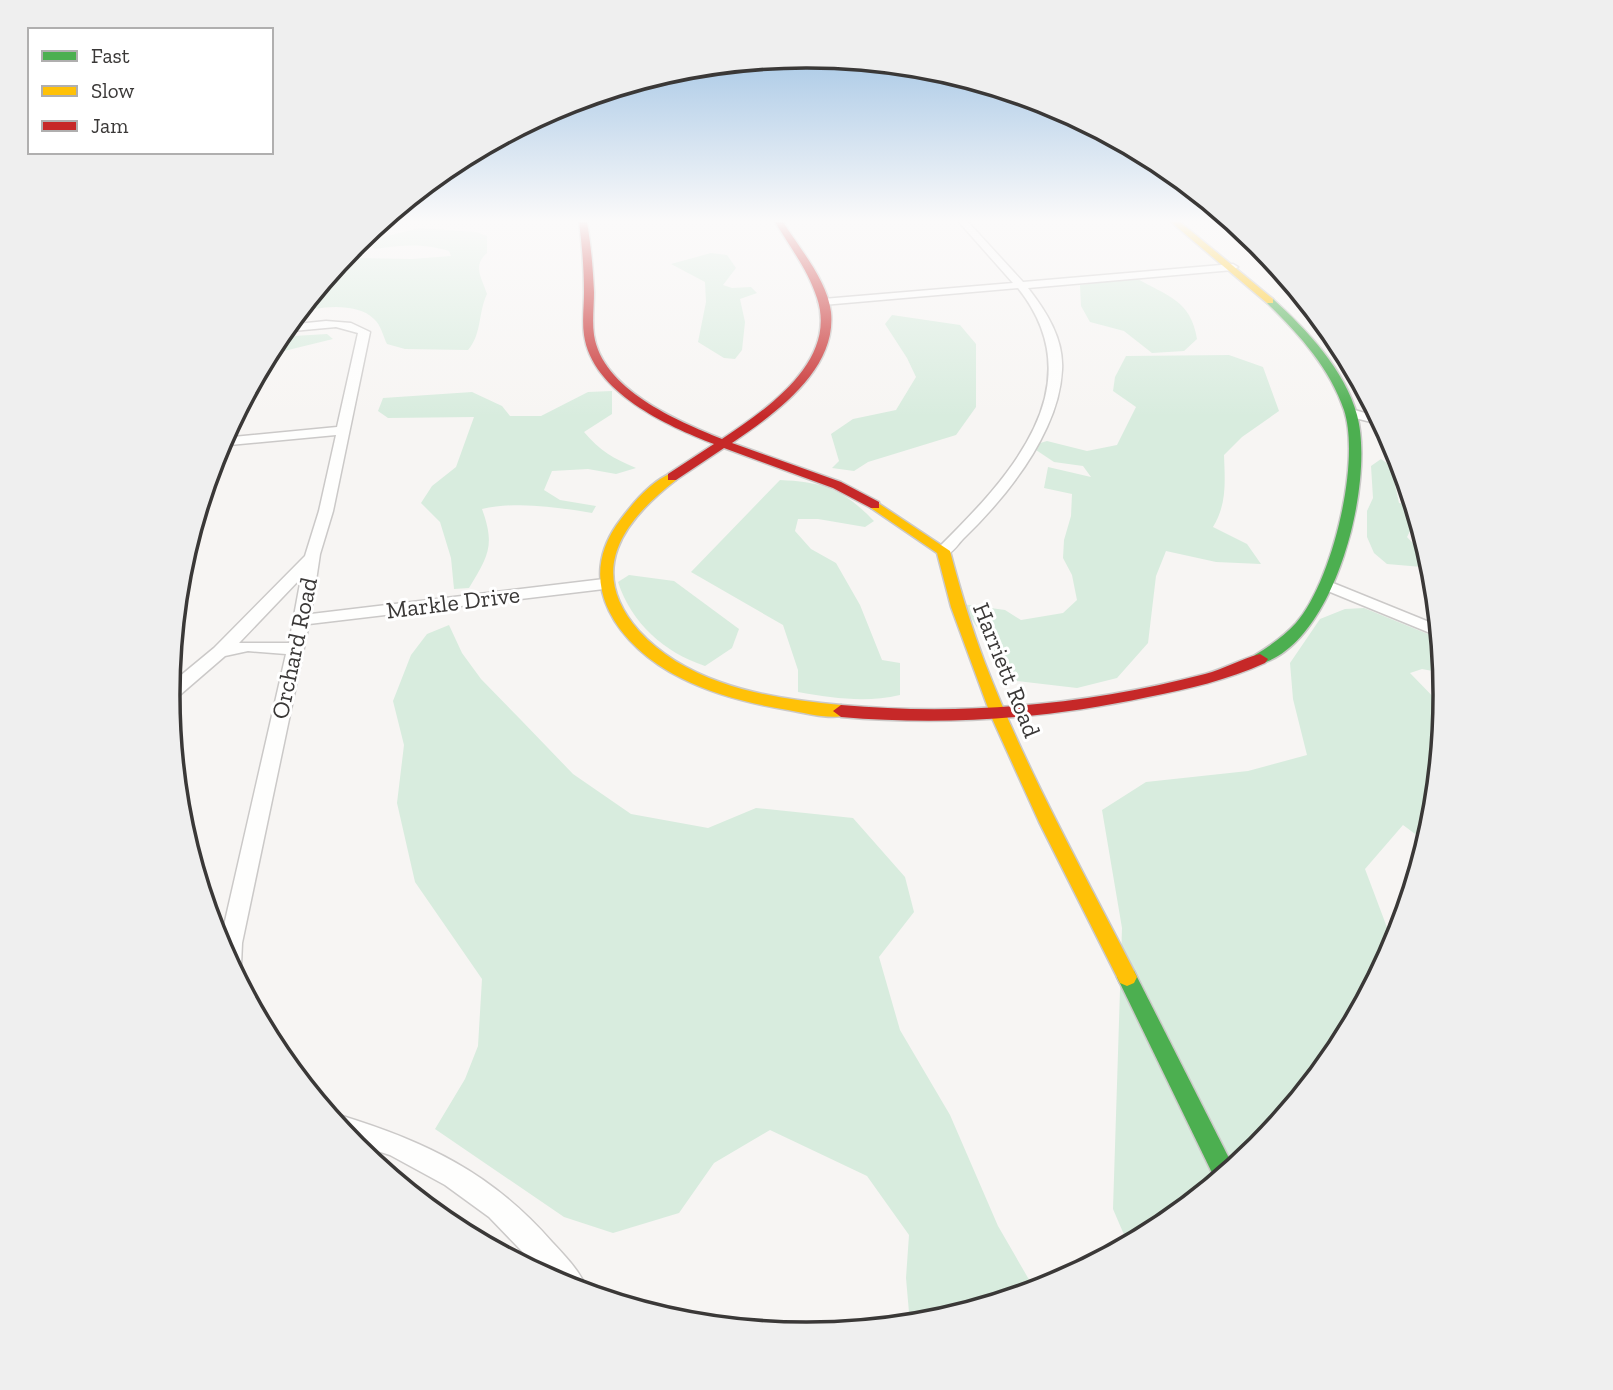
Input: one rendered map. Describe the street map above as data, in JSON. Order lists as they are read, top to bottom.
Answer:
{
  "streets": {
    "street": ["Markle Drive", "Orchard Road", "Harriett Road"]
  },
  "crossings": [
    ["Markle Drive", "Orchard Road"]
  ],
  "legend": ["Fast", "Slow", "Jam"]
}
